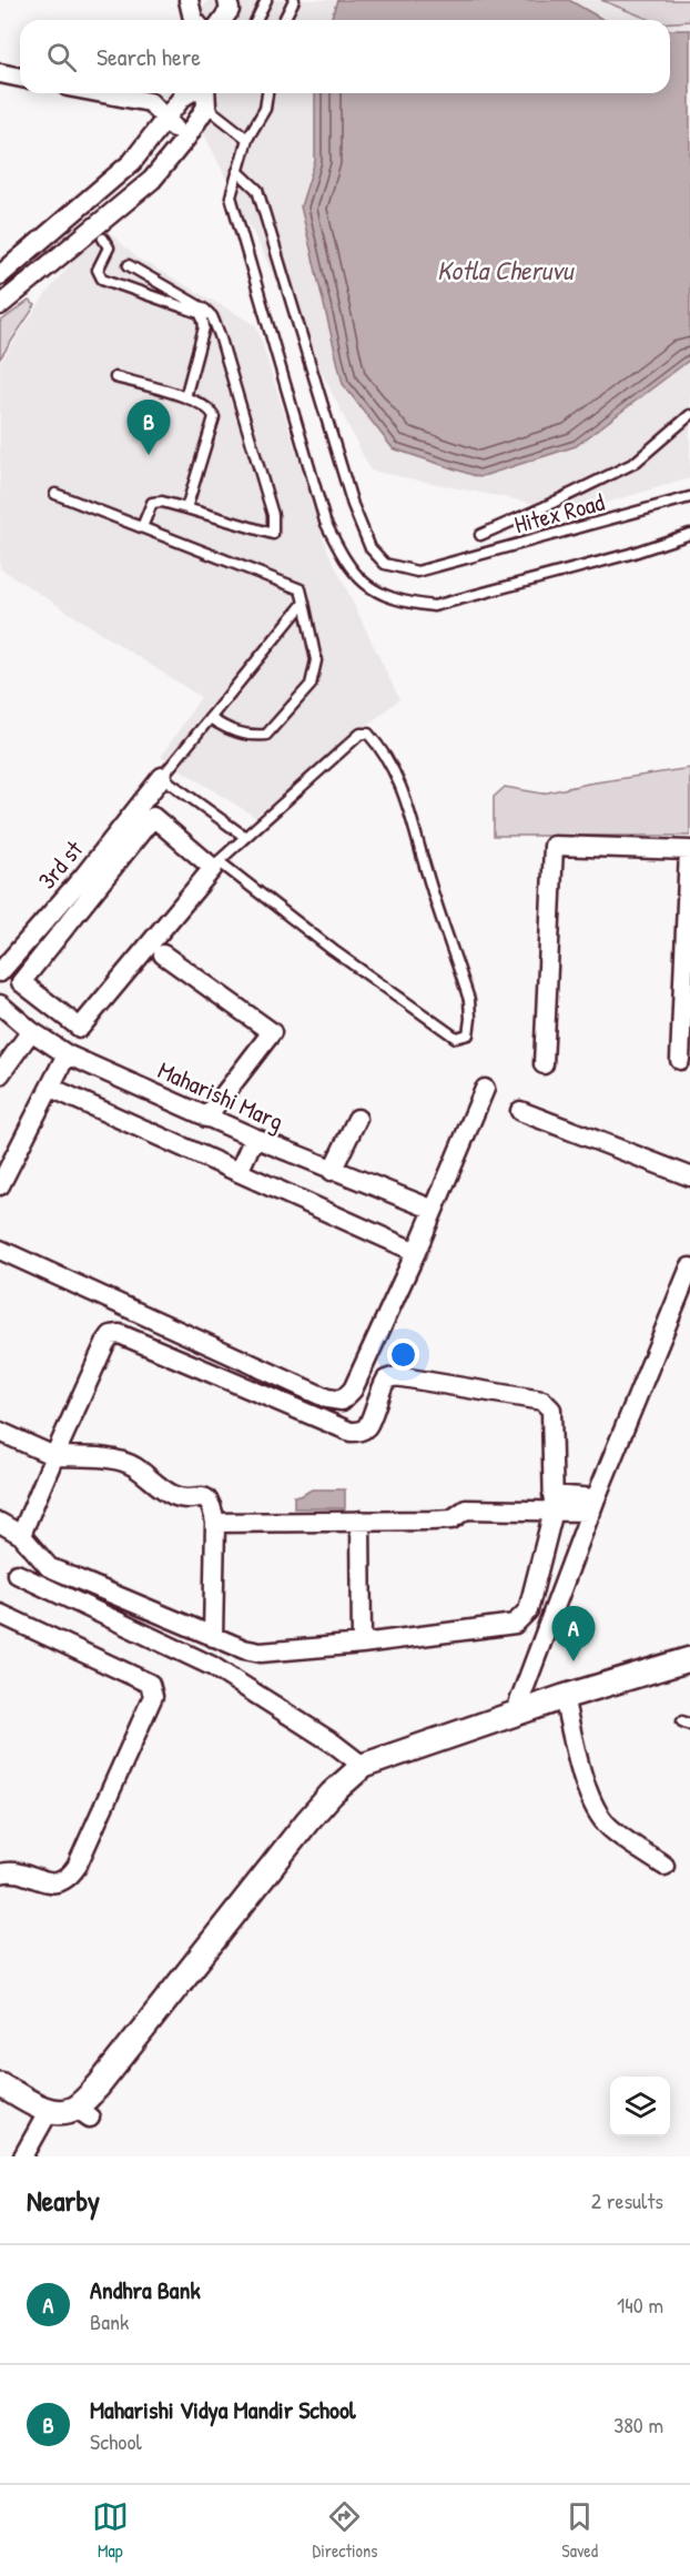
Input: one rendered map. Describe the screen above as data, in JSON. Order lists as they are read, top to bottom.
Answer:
{
  "streets": {
    "street": ["3rd st", "Maharishi Marg"],
    "lane": ["Hitex Road"]
  },
  "water": ["Kotla Cheruvu"],
  "page": {
    "search": "Search here",
    "pins": ["B", "A"],
    "heading": ["Nearby", "2 results"],
    "list": [
      {
        "mark": "A",
        "name": "Andhra Bank",
        "note": "Bank",
        "value": "140 m"
      },
      {
        "mark": "B",
        "name": "Maharishi Vidya Mandir School",
        "note": "School",
        "value": "380 m"
      }
    ],
    "nav": ["Map", "Directions", "Saved"]
  }
}
